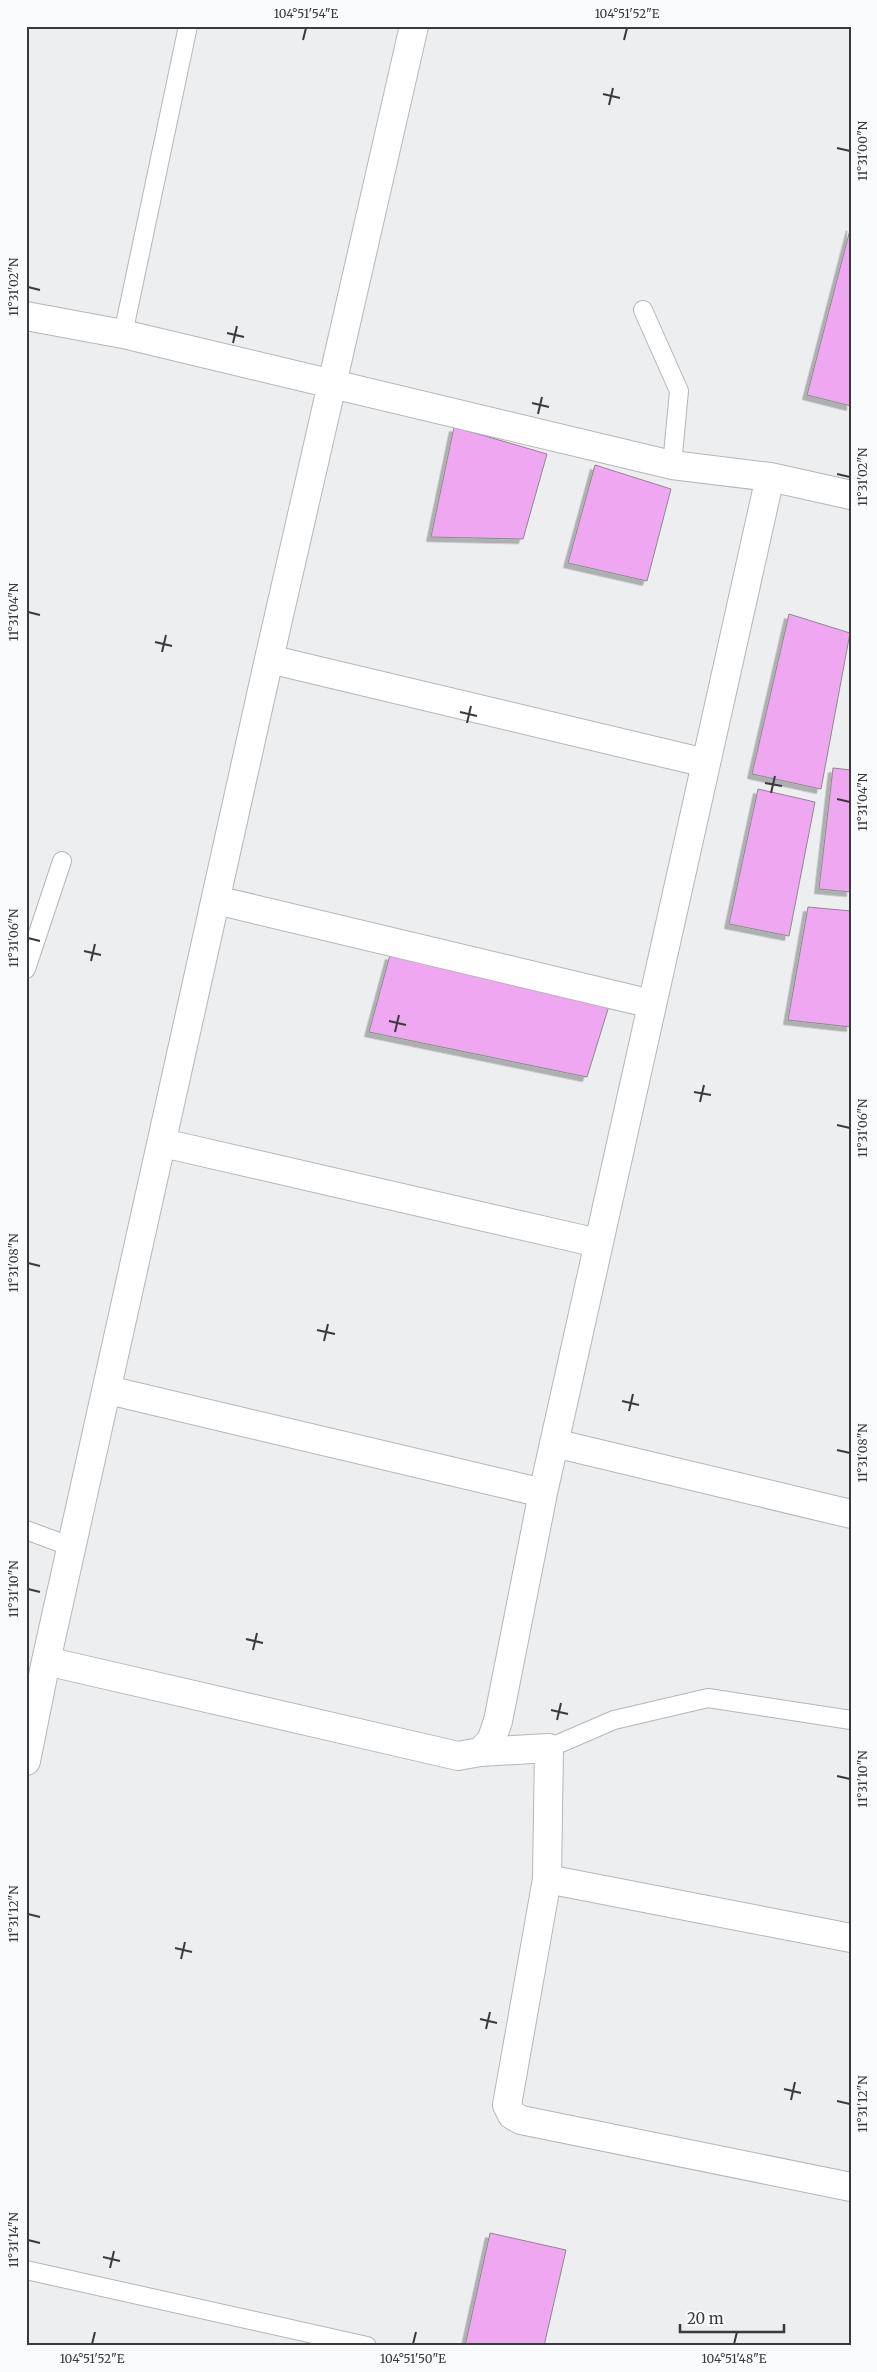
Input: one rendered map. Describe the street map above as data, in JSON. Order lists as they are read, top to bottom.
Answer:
{
  "scale_bar": "20 m",
  "coordinates": [
    "104°51'54\"E",
    "104°51'52\"E",
    "11°31'00\"N",
    "11°31'02\"N",
    "11°31'04\"N",
    "11°31'06\"N",
    "11°31'08\"N",
    "11°31'10\"N",
    "11°31'12\"N",
    "11°31'14\"N",
    "104°51'50\"E",
    "104°51'48\"E"
  ]
}
